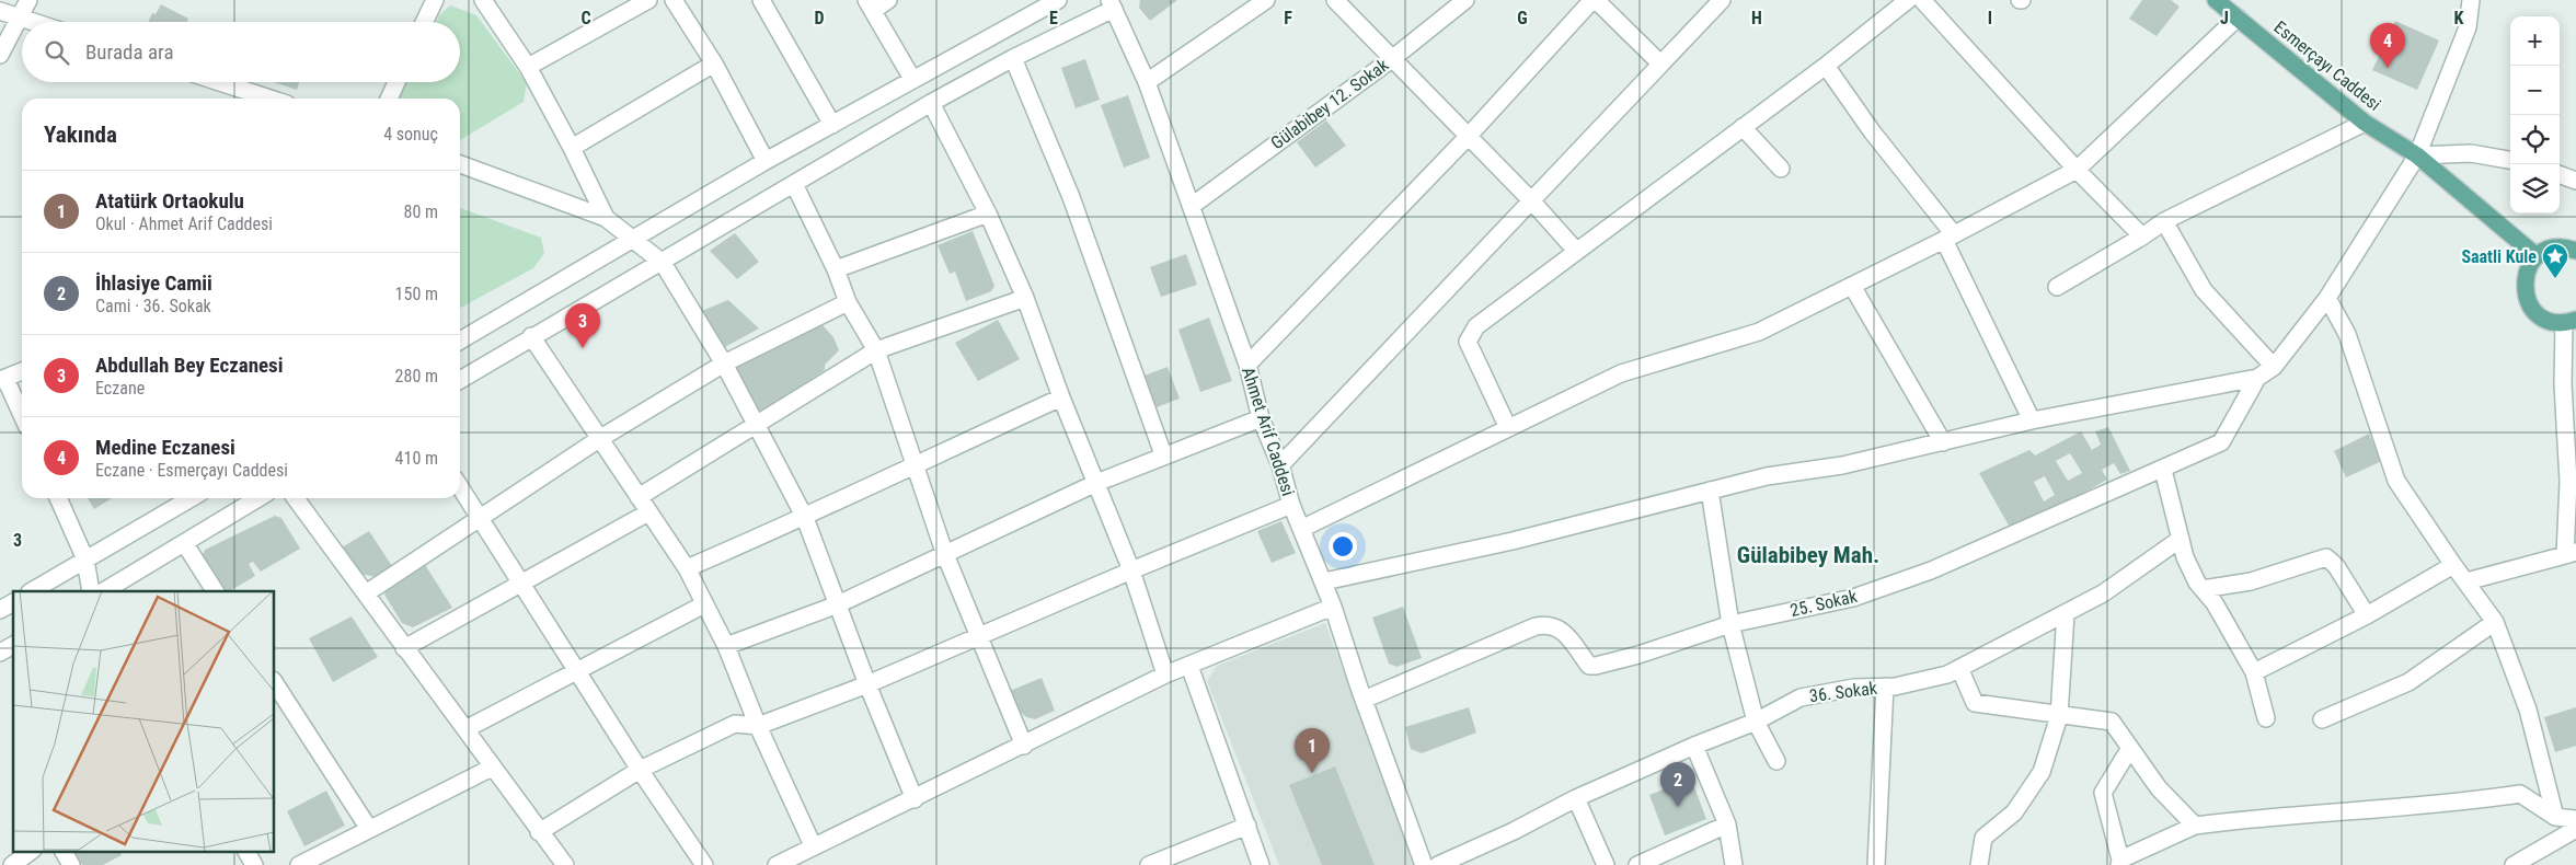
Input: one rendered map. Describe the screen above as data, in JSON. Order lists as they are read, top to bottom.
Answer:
{
  "streets": {
    "main road": ["Esmerçayı Caddesi"],
    "street": [
      "Gülabibey 12. Sokak",
      "Ahmet Arif Caddesi",
      "25. Sokak",
      "36. Sokak"
    ]
  },
  "crossings": [
    ["Gülabibey 12. Sokak", "Ahmet Arif Caddesi"],
    ["Ahmet Arif Caddesi", "25. Sokak"]
  ],
  "districts": ["Gülabibey Mah."],
  "places": {
    "place": ["Saatli Kule"]
  },
  "page": {
    "map_buttons": ["+", "−"],
    "search": "Burada ara",
    "pins": [
      "4",
      "3",
      "1",
      "2"
    ],
    "heading": ["Yakında", "4 sonuç"],
    "list": [
      {
        "mark": "1",
        "name": "Atatürk Ortaokulu",
        "note": "Okul · Ahmet Arif Caddesi",
        "value": "80 m"
      },
      {
        "mark": "2",
        "name": "İhlasiye Camii",
        "note": "Cami · 36. Sokak",
        "value": "150 m"
      },
      {
        "mark": "3",
        "name": "Abdullah Bey Eczanesi",
        "note": "Eczane",
        "value": "280 m"
      },
      {
        "mark": "4",
        "name": "Medine Eczanesi",
        "note": "Eczane · Esmerçayı Caddesi",
        "value": "410 m"
      }
    ]
  },
  "grid": {
    "columns": [
      "C",
      "D",
      "E",
      "F",
      "G",
      "H",
      "I",
      "J",
      "K"
    ],
    "rows": ["3"]
  }
}
